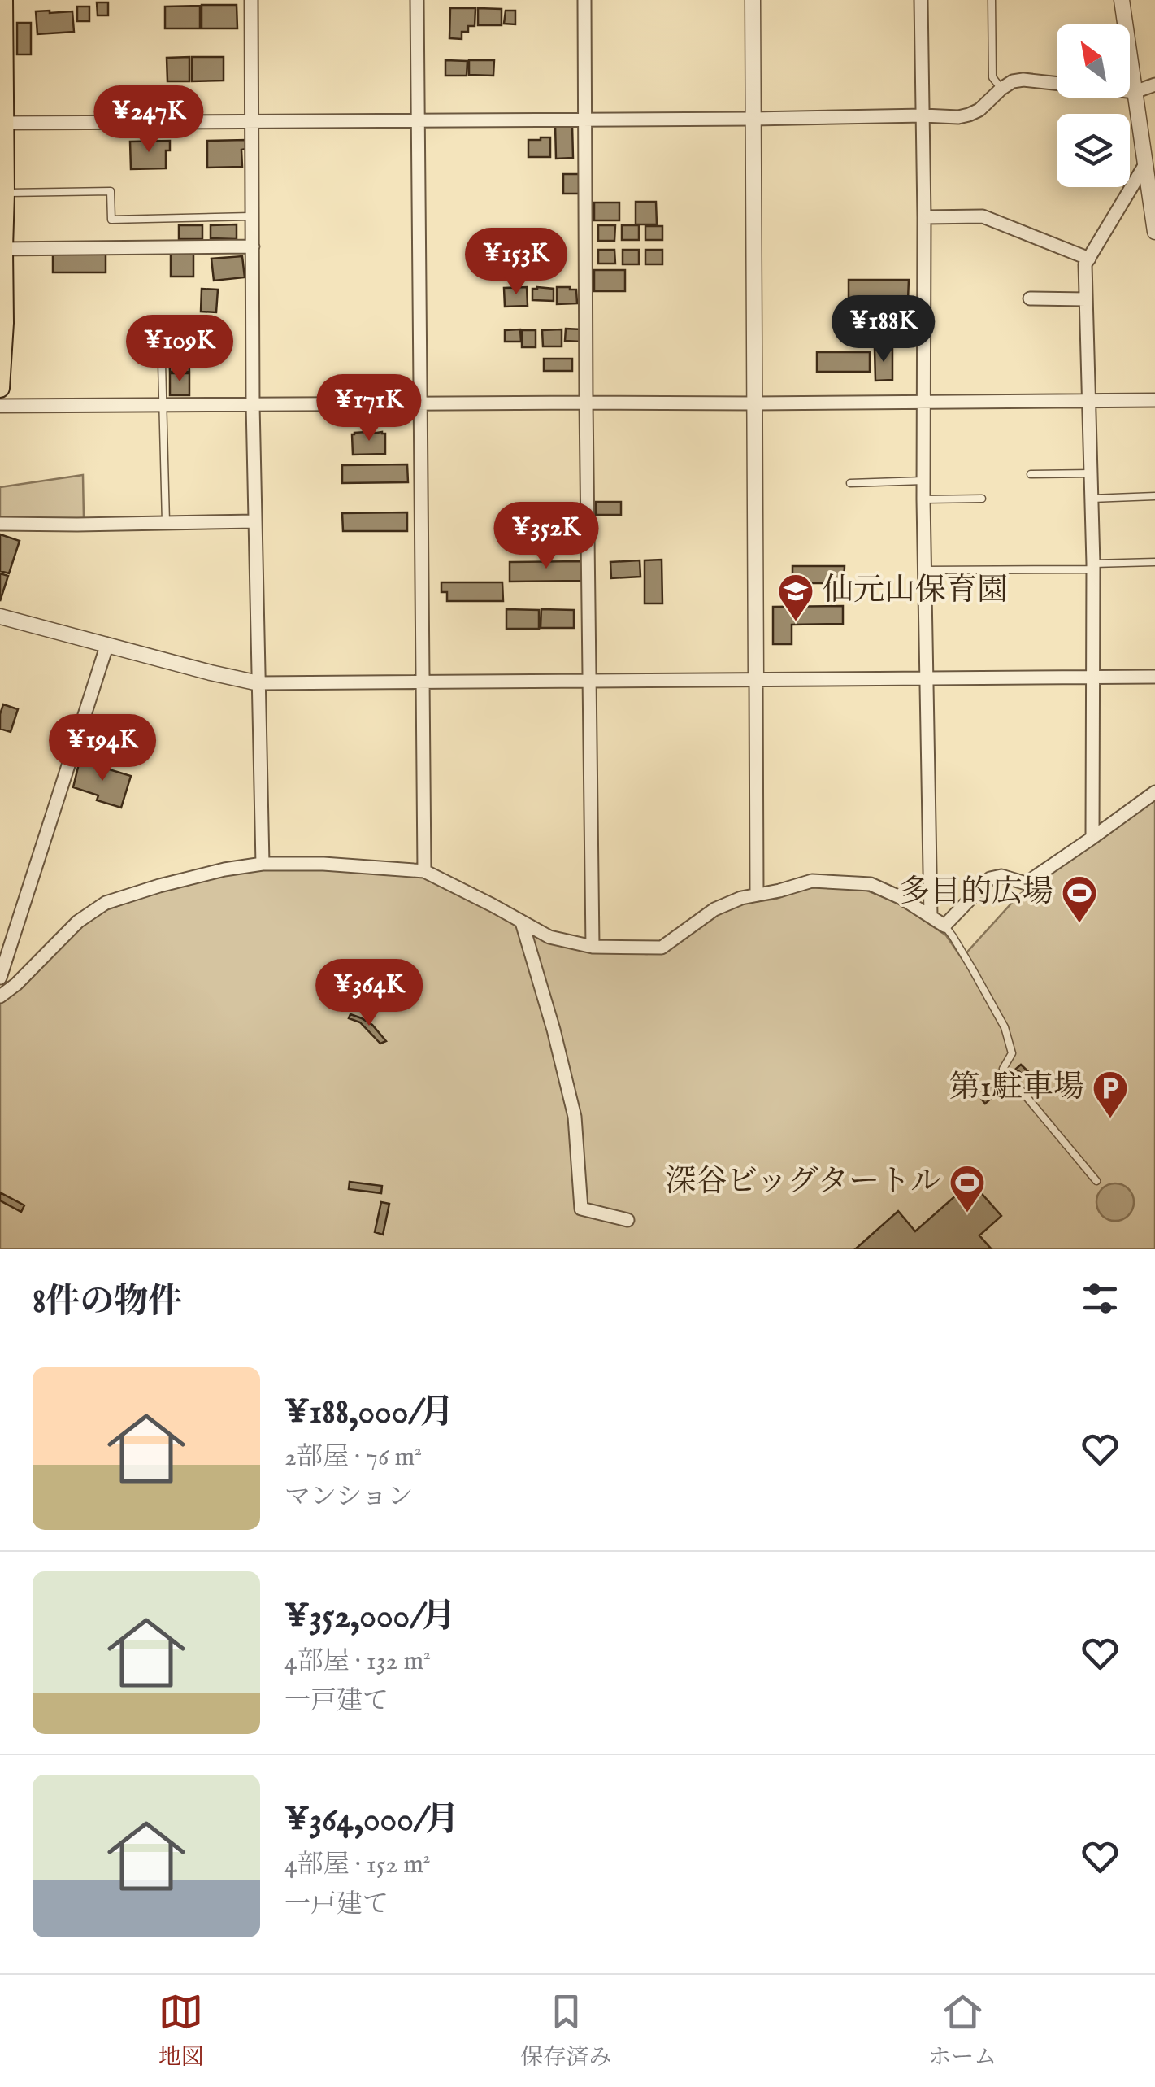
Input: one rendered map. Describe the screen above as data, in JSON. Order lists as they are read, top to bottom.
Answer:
{
  "places": {
    "school or university": ["仙元山保育園"],
    "sports": ["多目的広場", "深谷ビッグタートル"],
    "parking": ["第1駐車場"]
  },
  "north": "top left",
  "page": {
    "price": [
      "¥247K",
      "¥153K",
      "¥188K",
      "¥109K",
      "¥171K",
      "¥352K",
      "¥194K",
      "¥364K"
    ],
    "heading": "8件の物件",
    "list": [
      {
        "name": "¥188,000/月",
        "note": "2部屋 · 76 m² · マンション"
      },
      {
        "name": "¥352,000/月",
        "note": "4部屋 · 132 m² · 一戸建て"
      },
      {
        "name": "¥364,000/月",
        "note": "4部屋 · 152 m² · 一戸建て"
      }
    ],
    "tabs": ["地図", "保存済み", "ホーム"]
  }
}
